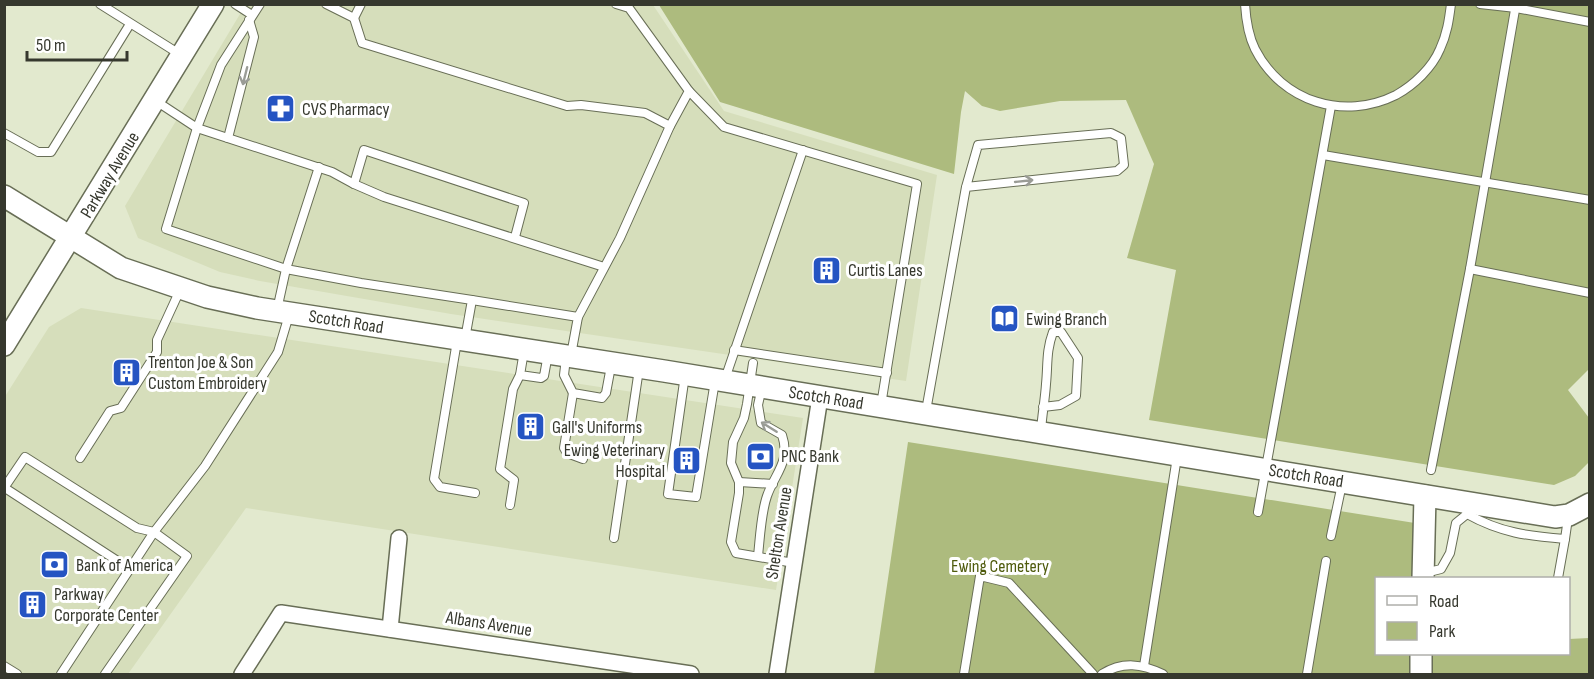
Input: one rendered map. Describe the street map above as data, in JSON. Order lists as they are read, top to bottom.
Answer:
{
  "streets": {
    "main road": ["Parkway Avenue", "Scotch Road"],
    "street": ["Shelton Avenue", "Albans Avenue"]
  },
  "crossings": [
    ["Parkway Avenue", "Scotch Road"],
    ["Scotch Road", "Shelton Avenue"]
  ],
  "parks": ["Ewing Cemetery"],
  "places": {
    "pharmacy": ["CVS Pharmacy"],
    "building": [
      "Curtis Lanes",
      "Trenton Joe & Son Custom Embroidery",
      "Gall's Uniforms",
      "Ewing Veterinary Hospital",
      "Parkway Corporate Center"
    ],
    "library": ["Ewing Branch"],
    "bank": ["PNC Bank", "Bank of America"]
  },
  "legend": ["Road", "Park"],
  "scale_bar": "50 m"
}
